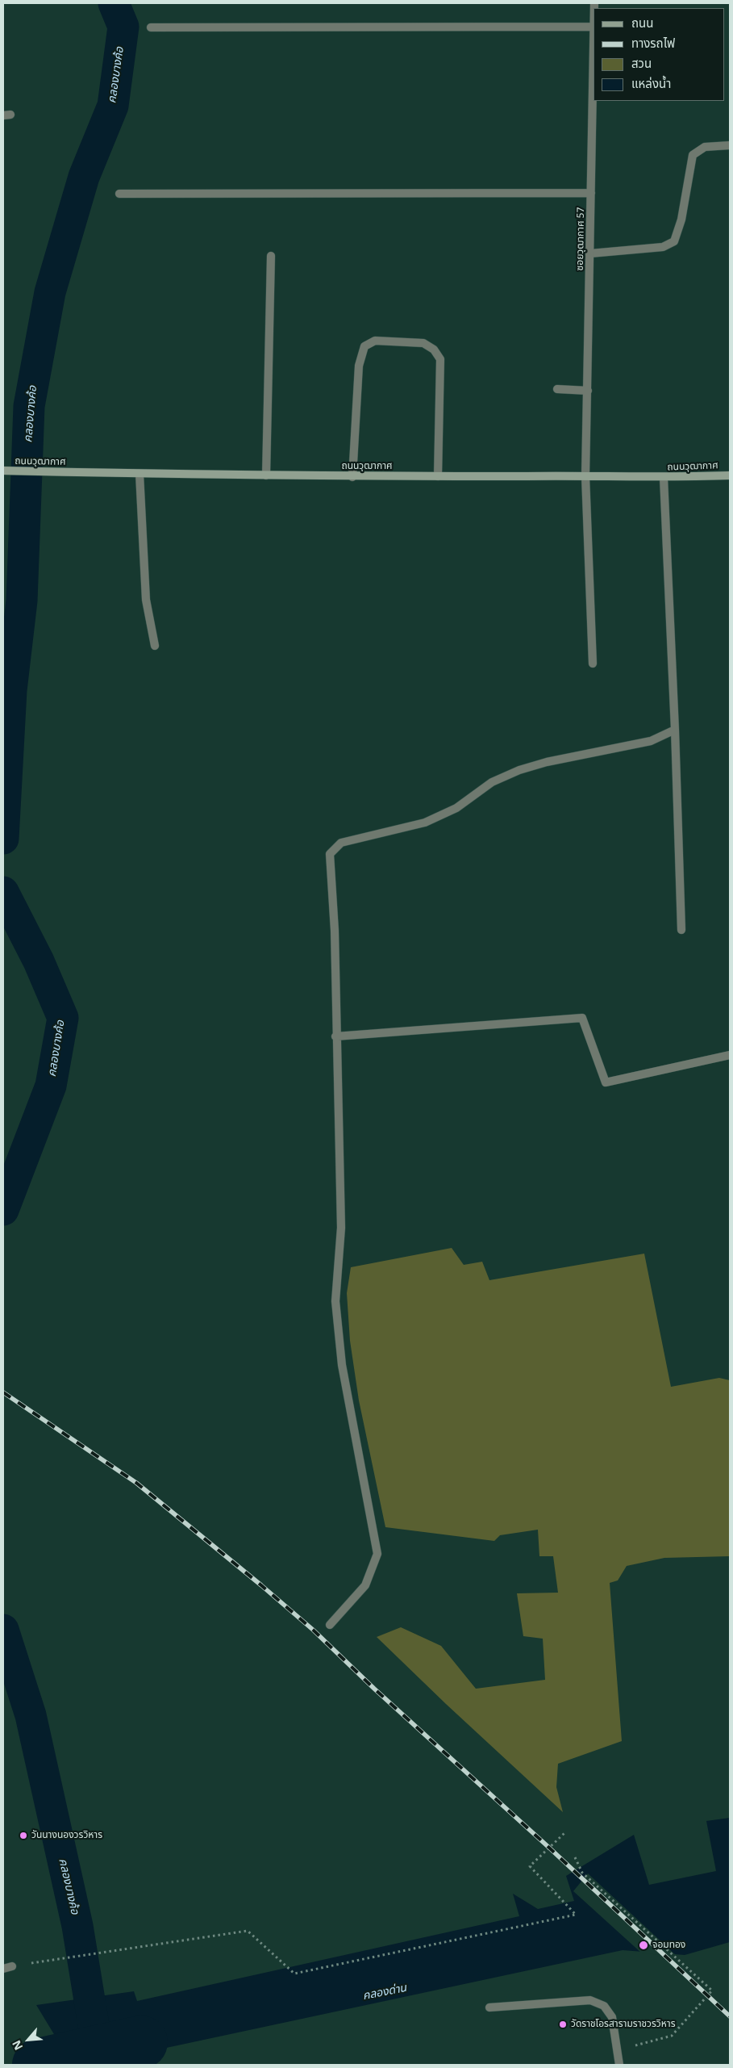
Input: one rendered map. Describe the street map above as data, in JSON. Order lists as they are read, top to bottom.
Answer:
{
  "streets": {
    "main road": ["ถนนวุฒากาศ"],
    "street": ["ซอยวุฒากาศ 57"]
  },
  "crossings": [
    ["ซอยวุฒากาศ 57", "ถนนวุฒากาศ"]
  ],
  "water": ["คลองบางค้อ", "คลองด่าน"],
  "places": ["วันนางนองวรวิหาร", "จอมทอง", "วัดราชโอรสารามราชวรวิหาร"],
  "legend": [
    "ถนน",
    "ทางรถไฟ",
    "สวน",
    "แหล่งน้ำ"
  ],
  "north": "bottom left"
}
